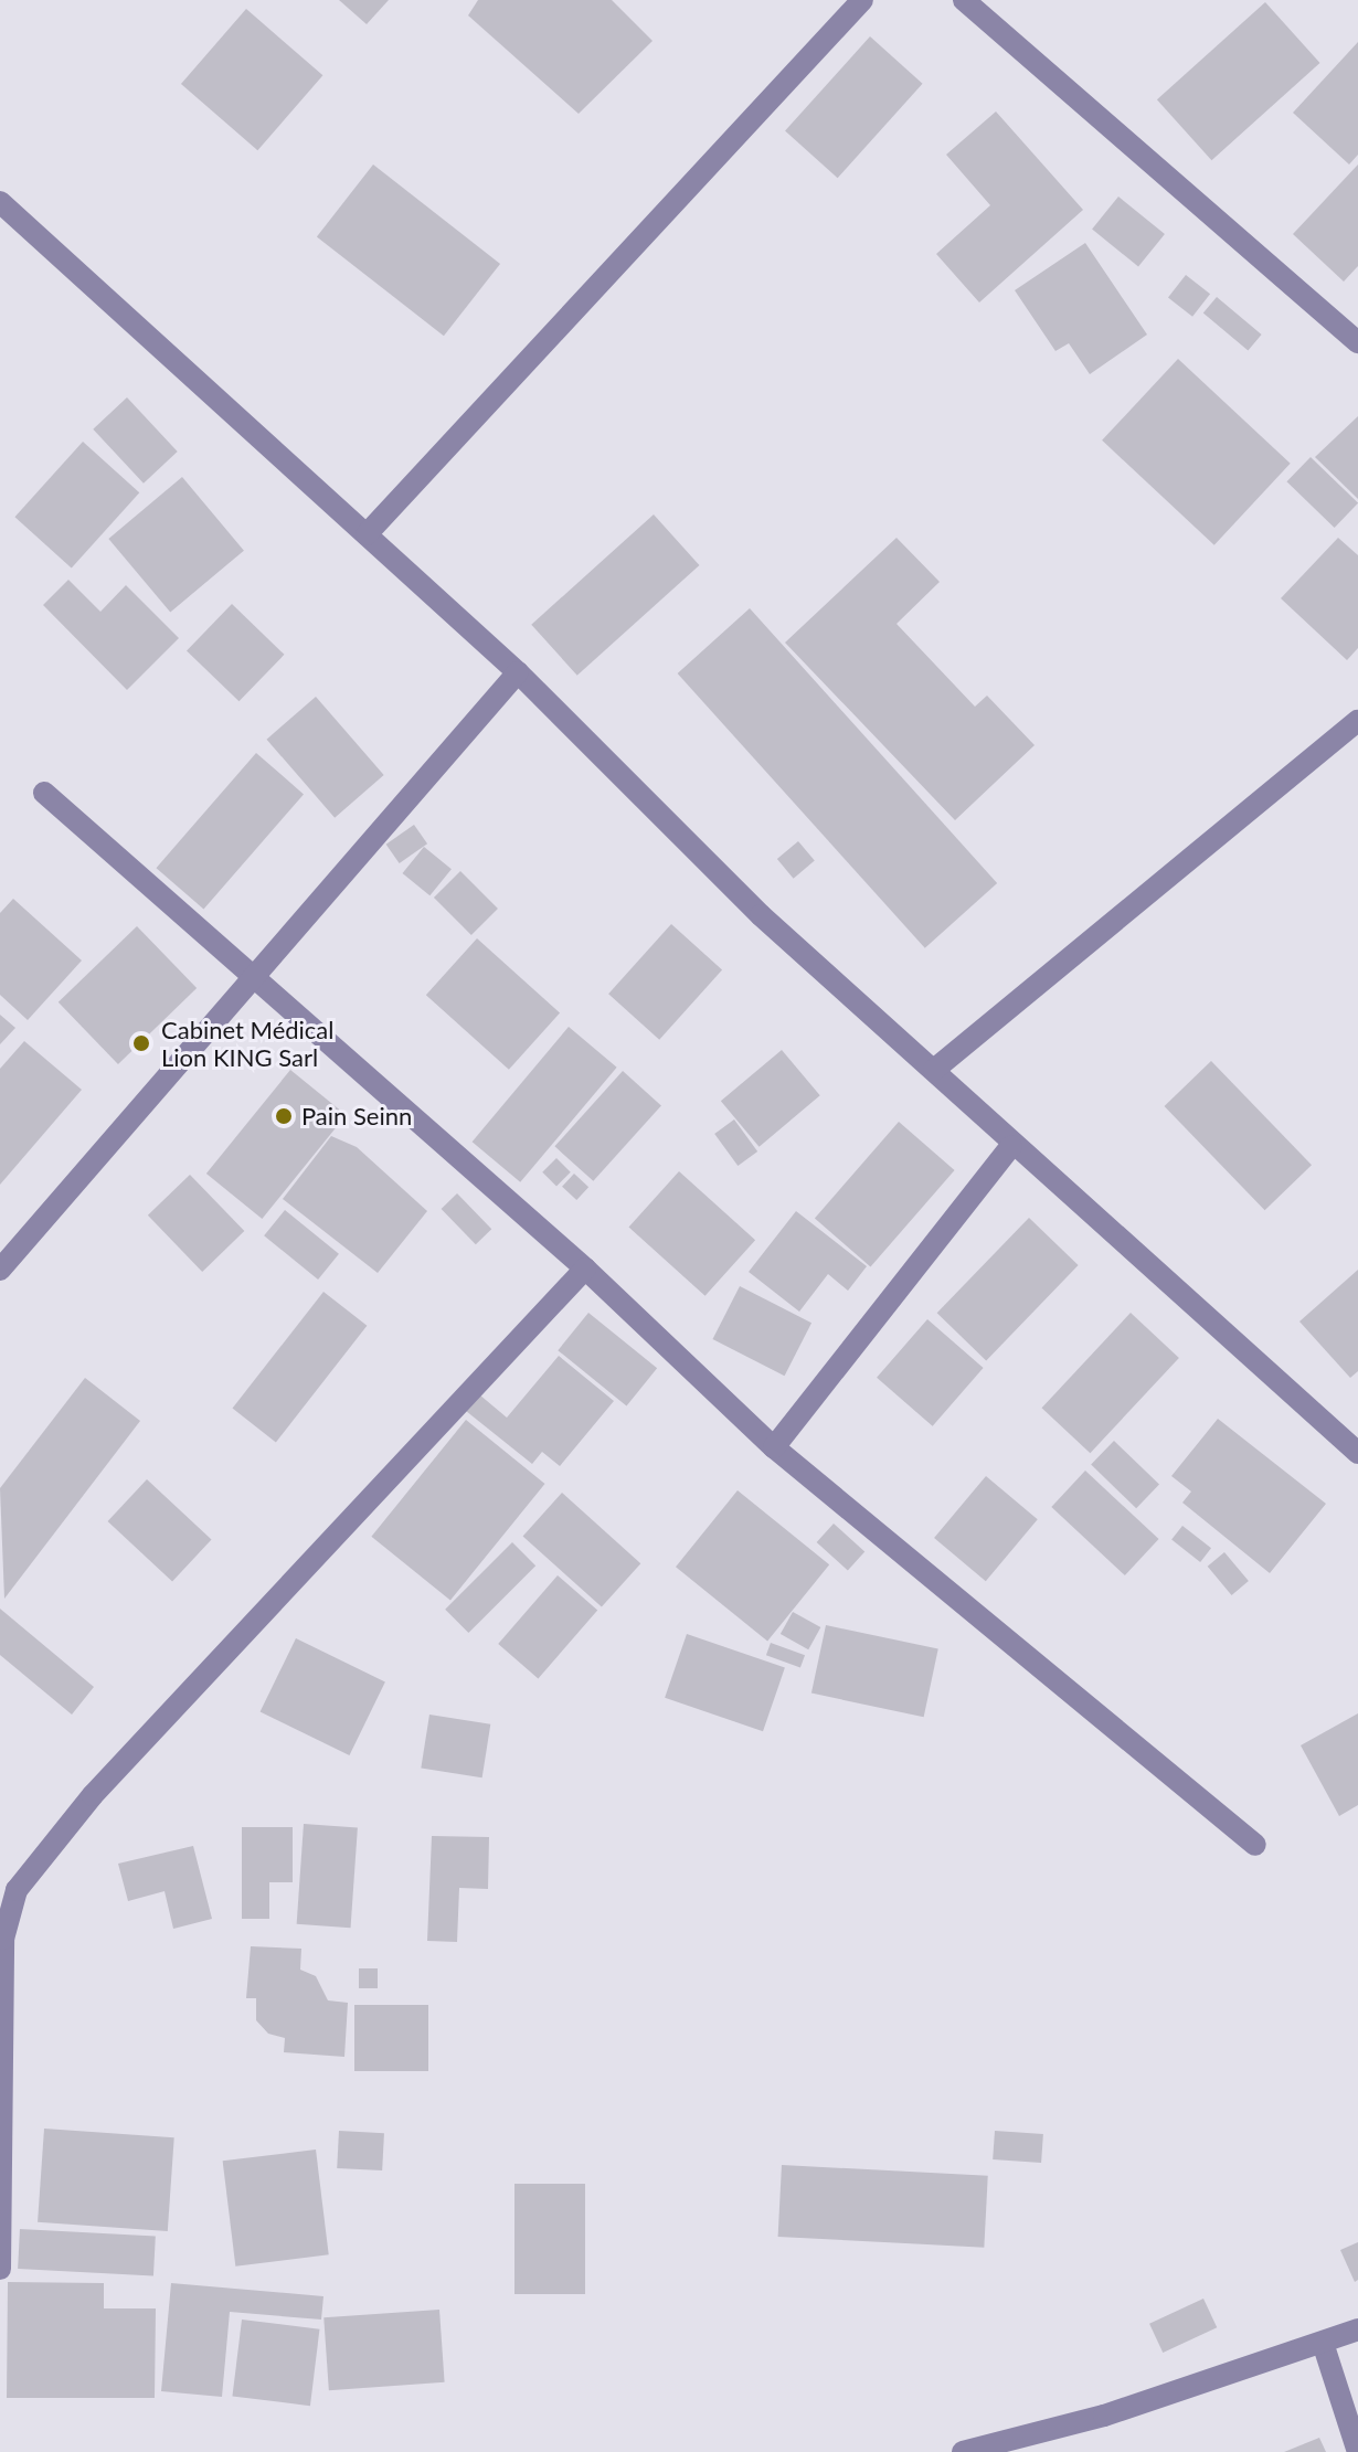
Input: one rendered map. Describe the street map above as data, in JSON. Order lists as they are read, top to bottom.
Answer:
{
  "places": ["Cabinet Médical Lion KING Sarl", "Pain Seinn"]
}
